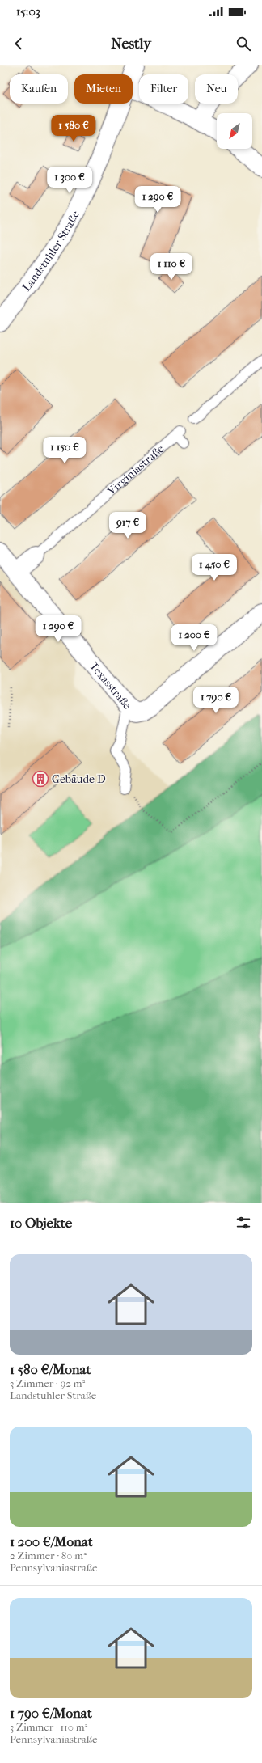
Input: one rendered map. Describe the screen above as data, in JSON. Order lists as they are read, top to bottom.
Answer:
{
  "streets": {
    "street": ["Landstuhler Straße", "Virginiastraße", "Texasstraße"]
  },
  "crossings": [
    ["Virginiastraße", "Texasstraße"]
  ],
  "places": {
    "building": ["Gebäude D"]
  },
  "north": "bottom left",
  "page": {
    "status": "15:03",
    "header": "Nestly",
    "chip": [
      "Kaufen",
      "Mieten",
      "Filter",
      "Neu"
    ],
    "price": [
      "1 580 €",
      "1 300 €",
      "1 290 €",
      "1 110 €",
      "1 150 €",
      "917 €",
      "1 450 €",
      "1 290 €",
      "1 200 €",
      "1 790 €"
    ],
    "heading": "10 Objekte",
    "list": [
      {
        "name": "1 580 €/Monat",
        "note": "3 Zimmer · 92 m² · Landstuhler Straße"
      },
      {
        "name": "1 200 €/Monat",
        "note": "2 Zimmer · 80 m² · Pennsylvaniastraße"
      },
      {
        "name": "1 790 €/Monat",
        "note": "3 Zimmer · 110 m² · Pennsylvaniastraße"
      }
    ]
  }
}
